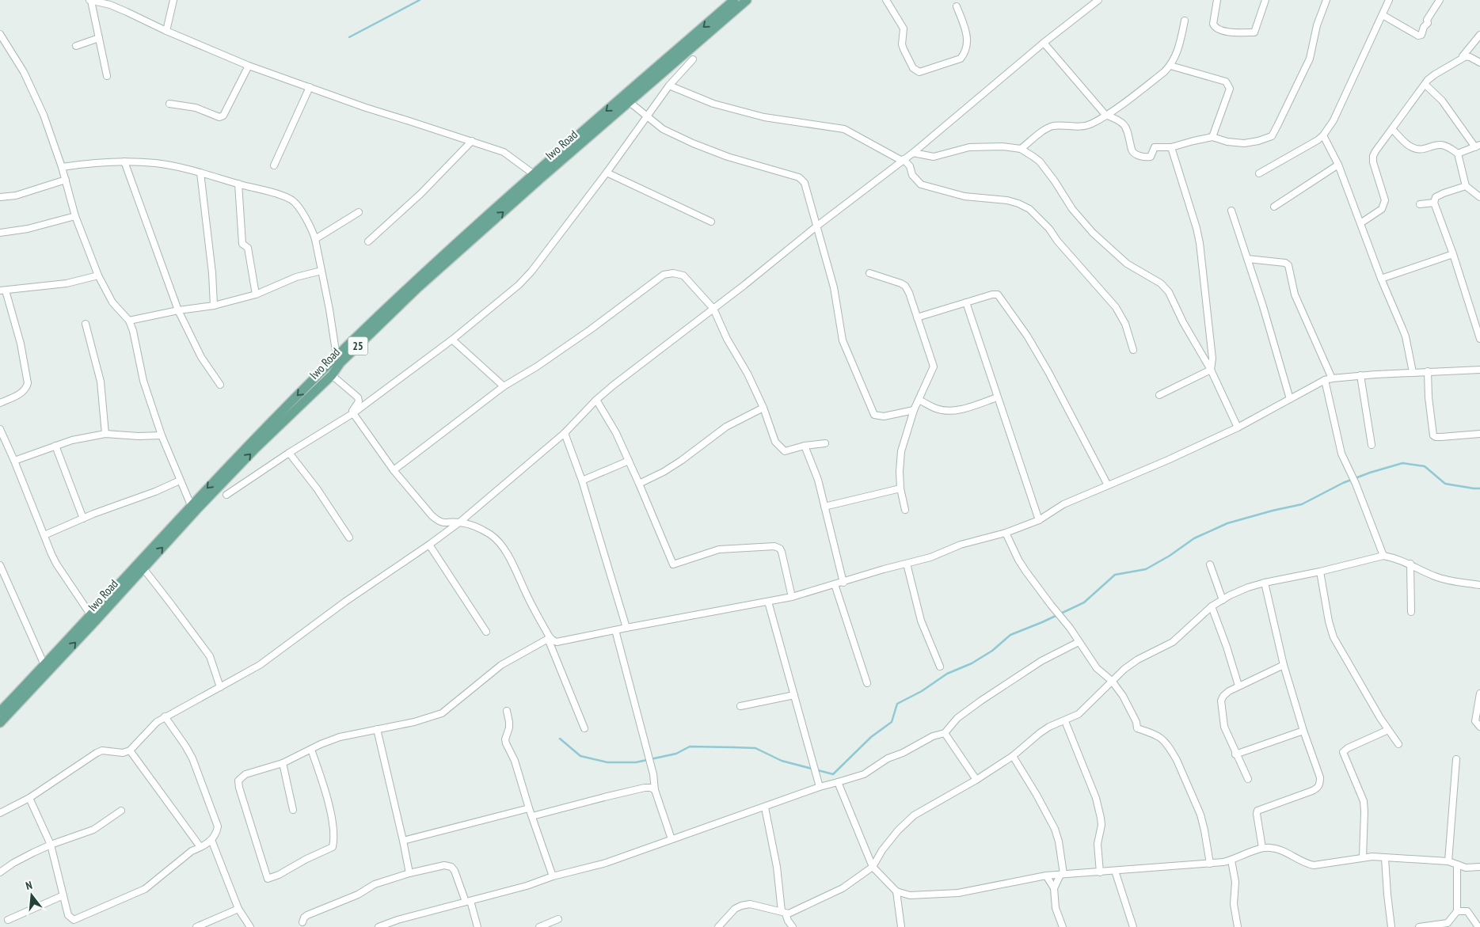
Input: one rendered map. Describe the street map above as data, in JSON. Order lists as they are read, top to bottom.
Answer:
{
  "streets": {
    "main road": ["Iwo Road", "25"]
  },
  "north": "top"
}
